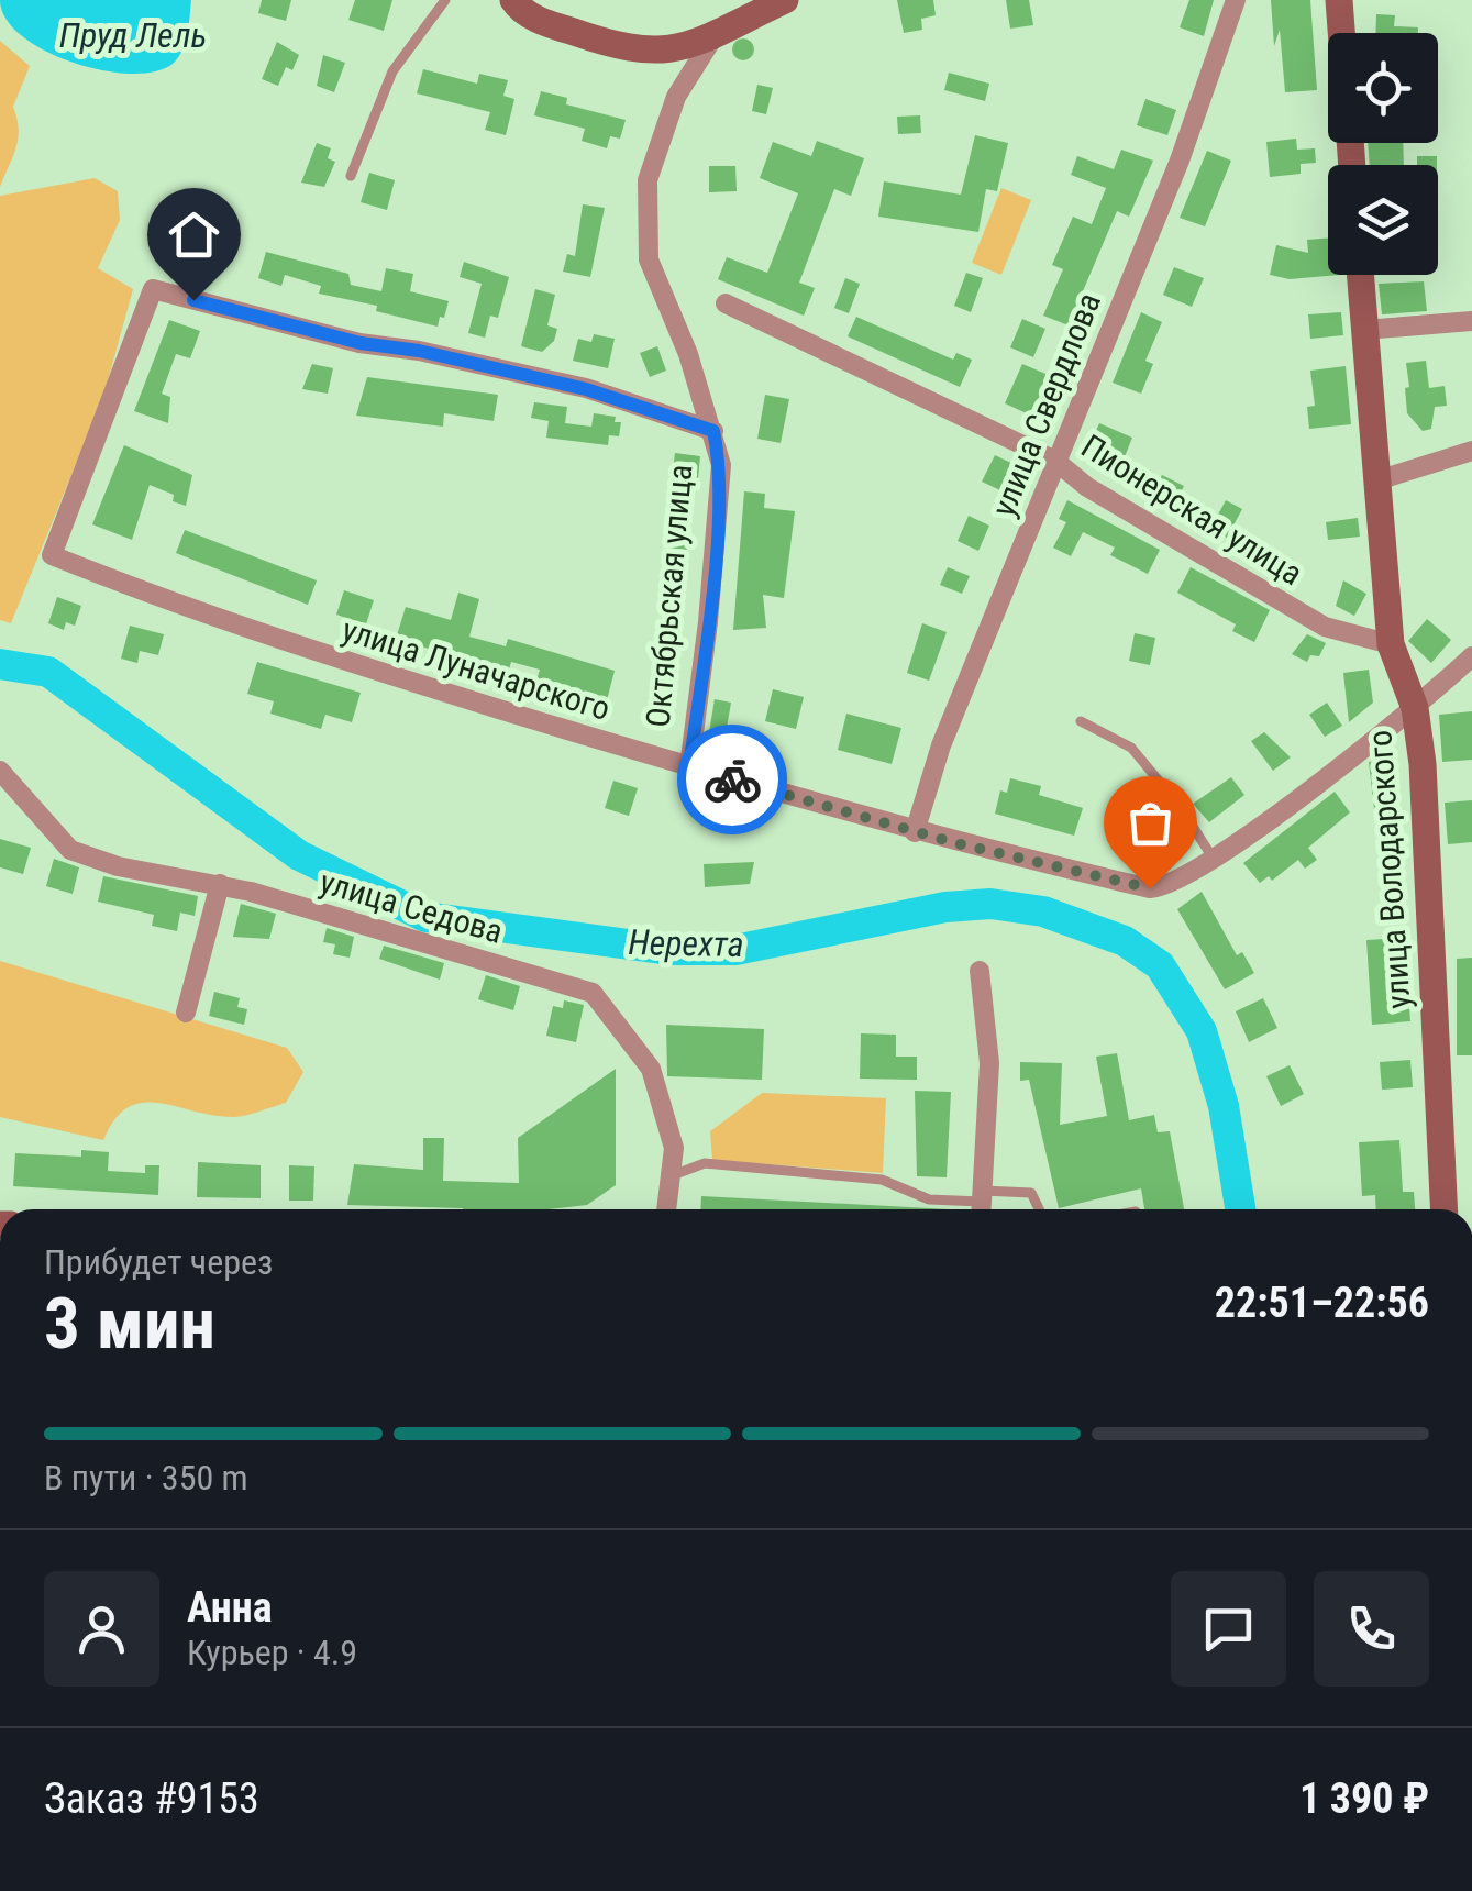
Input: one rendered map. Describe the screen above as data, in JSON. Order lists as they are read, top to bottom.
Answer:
{
  "streets": {
    "main road": ["Октябрьская улица", "улица Володарского"],
    "street": [
      "улица Свердлова",
      "Пионерская улица",
      "улица Луначарского",
      "улица Седова"
    ]
  },
  "crossings": [
    ["улица Свердлова", "Пионерская улица"],
    ["улица Свердлова", "улица Луначарского"],
    ["Пионерская улица", "улица Володарского"],
    ["Октябрьская улица", "улица Луначарского"],
    ["улица Луначарского", "улица Володарского"]
  ],
  "water": ["Пруд Лель", "Нерехта"],
  "page": {
    "heading": ["3 мин", "Прибудет через", "22:51–22:56"],
    "panel": [
      "Анна",
      "Курьер · 4.9",
      "Заказ #9153",
      "1 390 ₽"
    ],
    "bar": "В пути · 350 m"
  }
}
